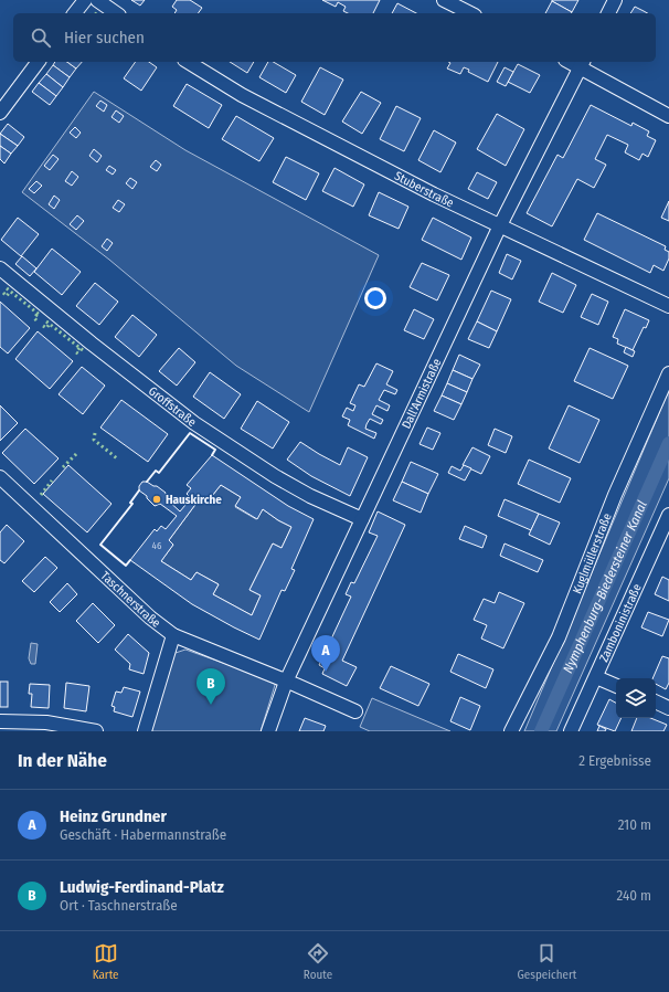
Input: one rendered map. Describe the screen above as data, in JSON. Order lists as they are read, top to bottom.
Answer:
{
  "streets": {
    "street": [
      "Stuberstraße",
      "Dall'Armistraße",
      "Groffstraße",
      "Kuglmüllerstraße",
      "Taschnerstraße",
      "Zamboninistraße"
    ]
  },
  "crossings": [
    ["Stuberstraße", "Dall'Armistraße"],
    ["Dall'Armistraße", "Groffstraße"],
    ["Dall'Armistraße", "Taschnerstraße"]
  ],
  "water": ["Nymphenburg-Biedersteiner Kanal"],
  "places": ["Hauskirche"],
  "house_numbers": ["46"],
  "page": {
    "search": "Hier suchen",
    "pins": ["A", "B"],
    "heading": ["In der Nähe", "2 Ergebnisse"],
    "list": [
      {
        "mark": "A",
        "name": "Heinz Grundner",
        "note": "Geschäft · Habermannstraße",
        "value": "210 m"
      },
      {
        "mark": "B",
        "name": "Ludwig-Ferdinand-Platz",
        "note": "Ort · Taschnerstraße",
        "value": "240 m"
      }
    ],
    "nav": ["Karte", "Route", "Gespeichert"]
  }
}
